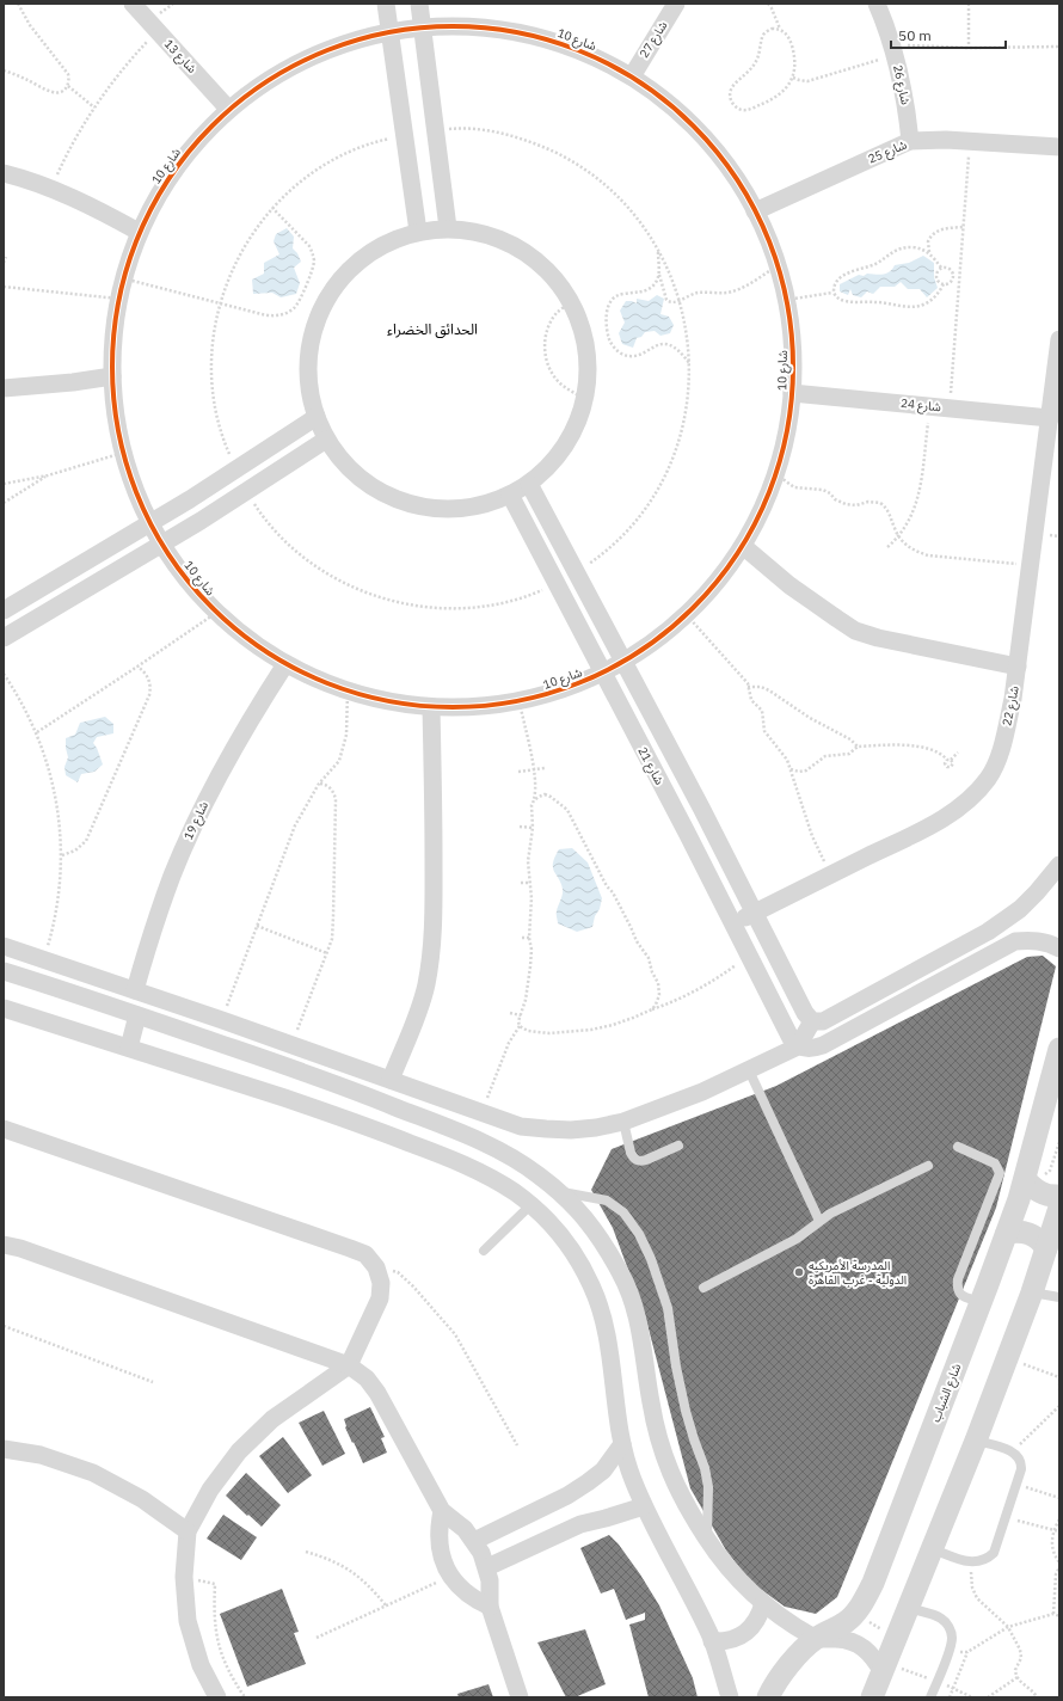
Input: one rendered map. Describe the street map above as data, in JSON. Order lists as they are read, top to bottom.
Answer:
{
  "streets": {
    "street": [
      "شارع 10",
      "شارع 27",
      "شارع 13",
      "شارع 26",
      "شارع 25",
      "شارع 24",
      "شارع 22",
      "شارع 21",
      "شارع 19",
      "شارع الشباب"
    ]
  },
  "crossings": [
    ["شارع 10", "شارع 27"],
    ["شارع 10", "شارع 13"],
    ["شارع 10", "شارع 25"],
    ["شارع 10", "شارع 24"],
    ["شارع 10", "شارع 21"],
    ["شارع 10", "شارع 19"],
    ["شارع 26", "شارع 25"],
    ["شارع 24", "شارع 22"],
    ["شارع 22", "شارع 21"]
  ],
  "districts": ["الحدائق الخضراء"],
  "places": ["المدرسة الأمريكيه الدولية - غرب القاهرة"],
  "scale_bar": "50 m"
}
